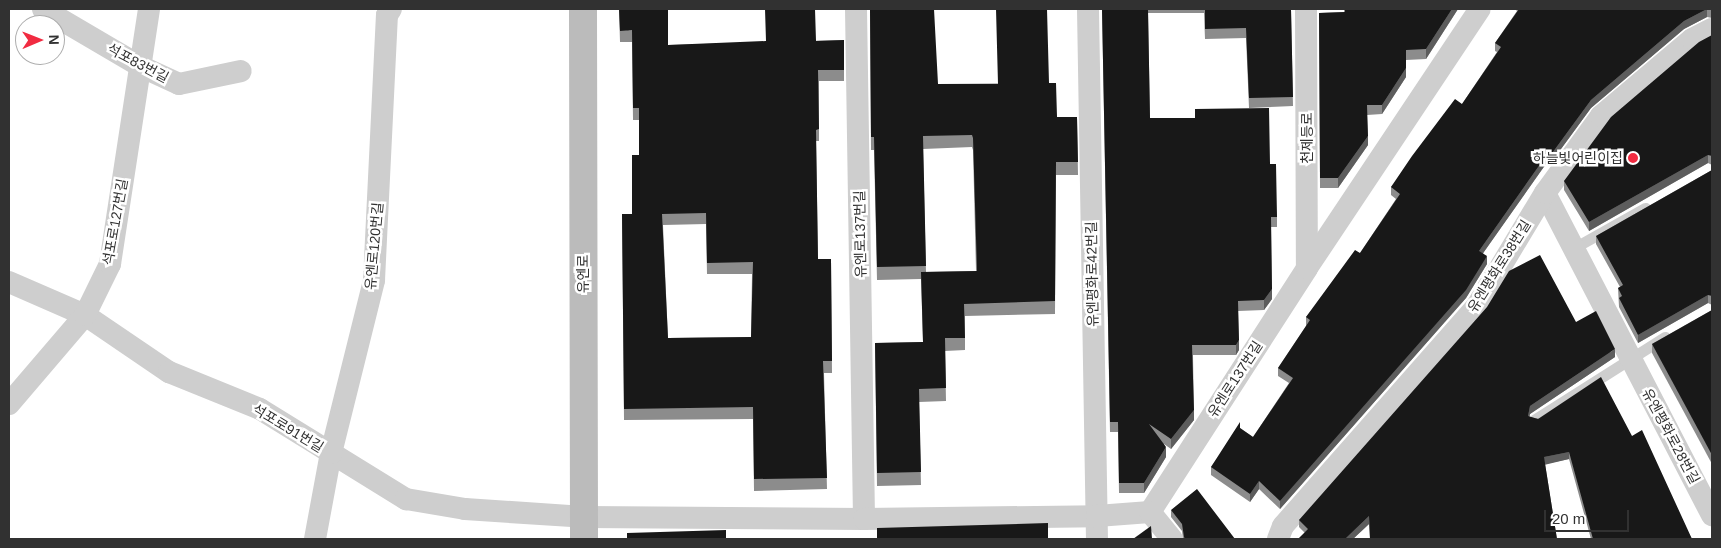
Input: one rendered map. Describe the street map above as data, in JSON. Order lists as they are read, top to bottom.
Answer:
{
  "streets": {
    "main road": ["유엔로"],
    "street": [
      "석포83번길",
      "천제등로",
      "석포로127번길",
      "유엔로137번길",
      "유엔로120번길",
      "유엔평화로38번길",
      "유엔평화로42번길",
      "석포로91번길",
      "유엔평화로28번길"
    ]
  },
  "crossings": [
    ["석포83번길", "석포로127번길"],
    ["천제등로", "유엔로137번길"],
    ["석포로127번길", "석포로91번길"],
    ["유엔로120번길", "석포로91번길"],
    ["유엔평화로38번길", "유엔평화로28번길"],
    ["유엔로", "석포로91번길"]
  ],
  "places": ["하늘빛어린이집"],
  "scale_bar": "20 m",
  "north": "right"
}
